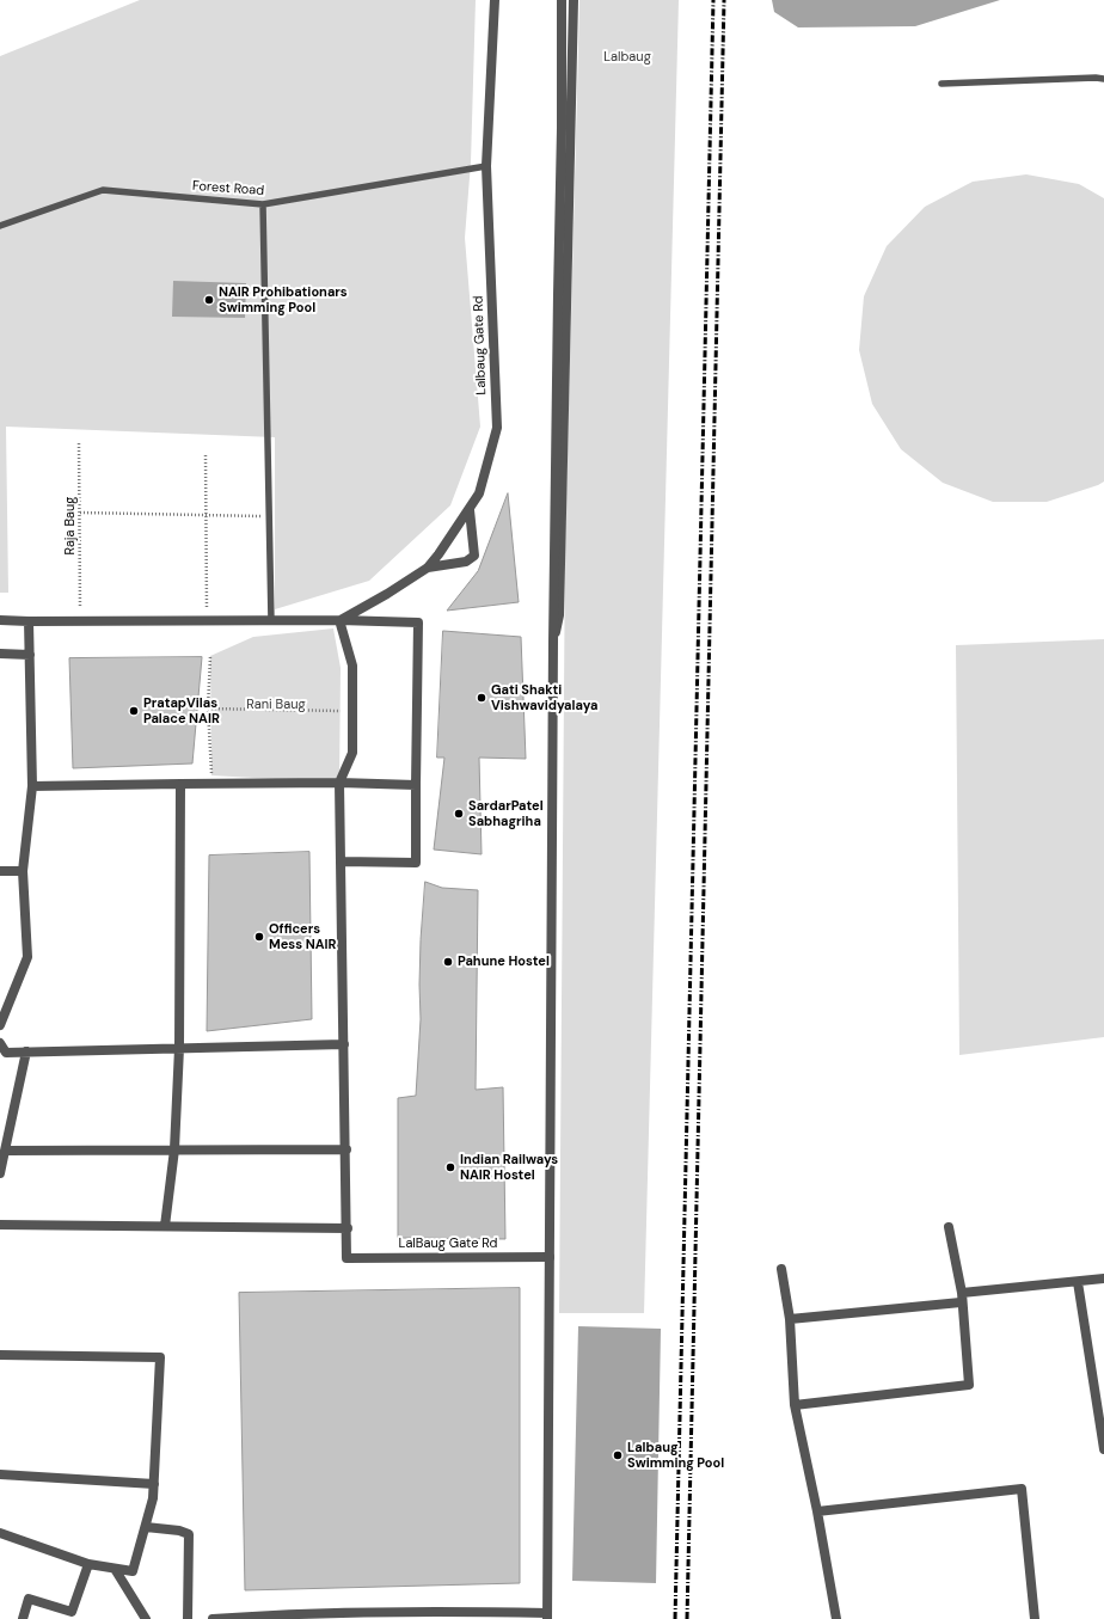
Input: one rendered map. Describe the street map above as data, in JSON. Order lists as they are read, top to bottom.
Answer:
{
  "streets": {
    "street": ["Lalbaug Gate Rd", "LalBaug Gate Rd"],
    "lane": ["Forest Road"],
    "path": ["Raja Baug"]
  },
  "crossings": [
    ["Forest Road", "Lalbaug Gate Rd"]
  ],
  "parks": ["Lalbaug", "Rani Baug"],
  "places": [
    "NAIR Prohibationars Swimming Pool",
    "Gati Shakti Vishwavidyalaya",
    "PratapVilas Palace NAIR",
    "SardarPatel Sabhagriha",
    "Officers Mess NAIR",
    "Pahune Hostel",
    "Indian Railways NAIR Hostel",
    "Lalbaug Swimming Pool"
  ]
}
